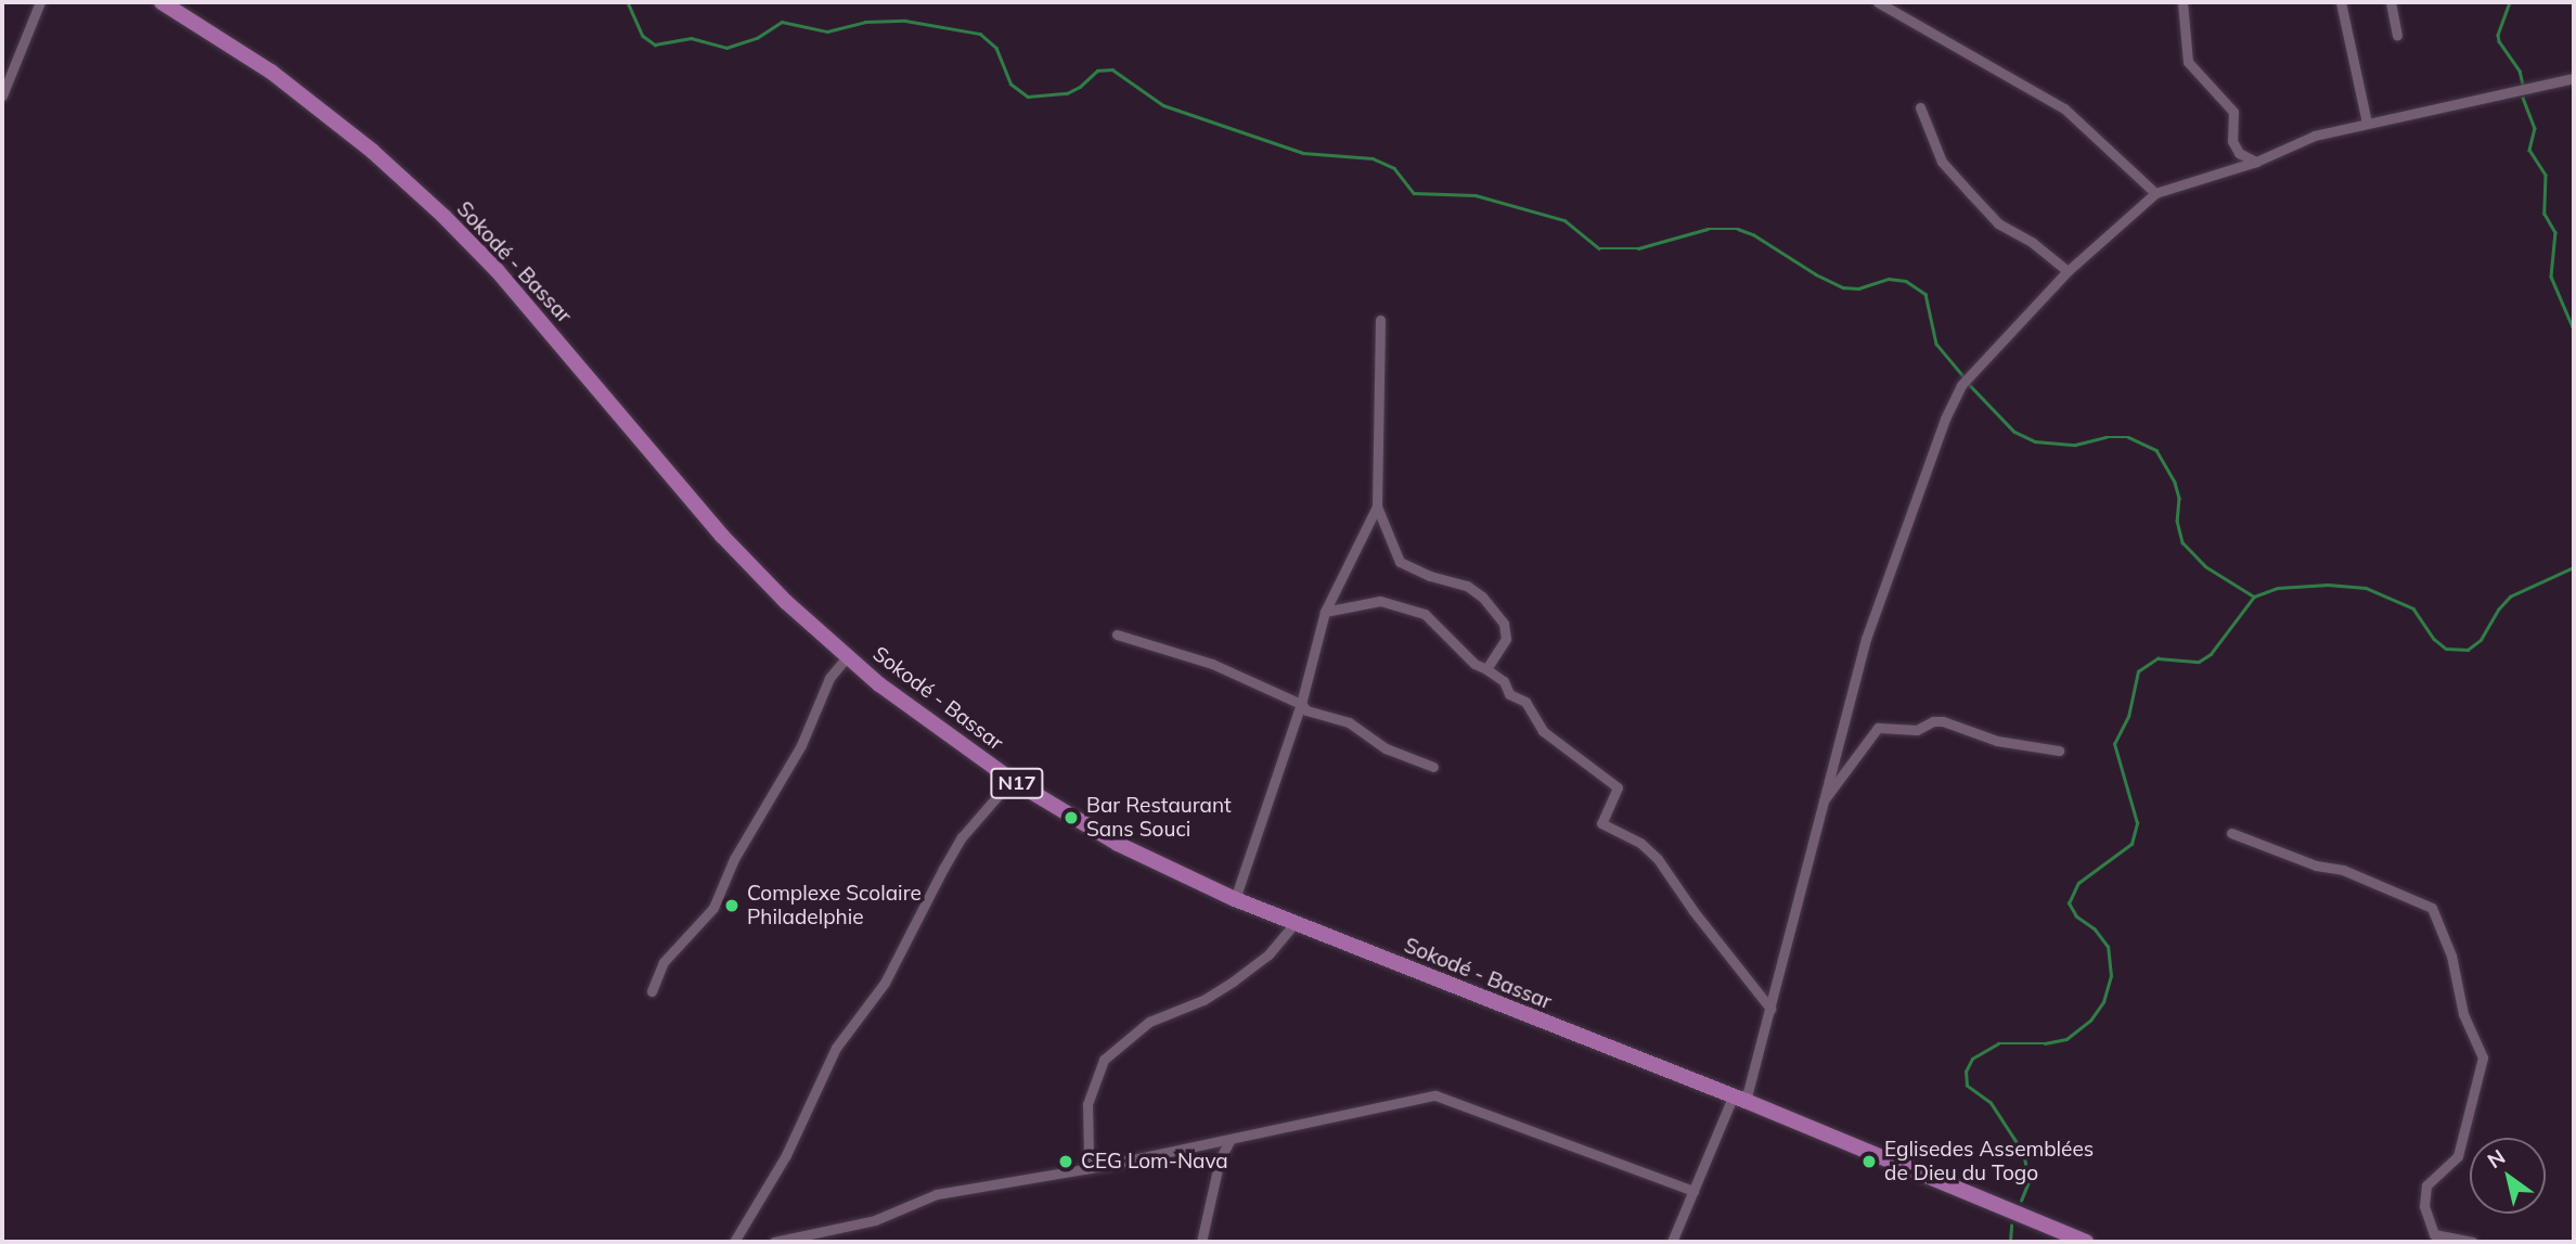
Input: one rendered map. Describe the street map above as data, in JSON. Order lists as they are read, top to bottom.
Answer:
{
  "streets": {
    "main road": ["Sokodé - Bassar", "N17"]
  },
  "places": [
    "Bar Restaurant Sans Souci",
    "Complexe Scolaire Philadelphie",
    "CEG Lom-Nava",
    "Eglisedes Assemblées de Dieu du Togo"
  ],
  "north": "top left"
}
